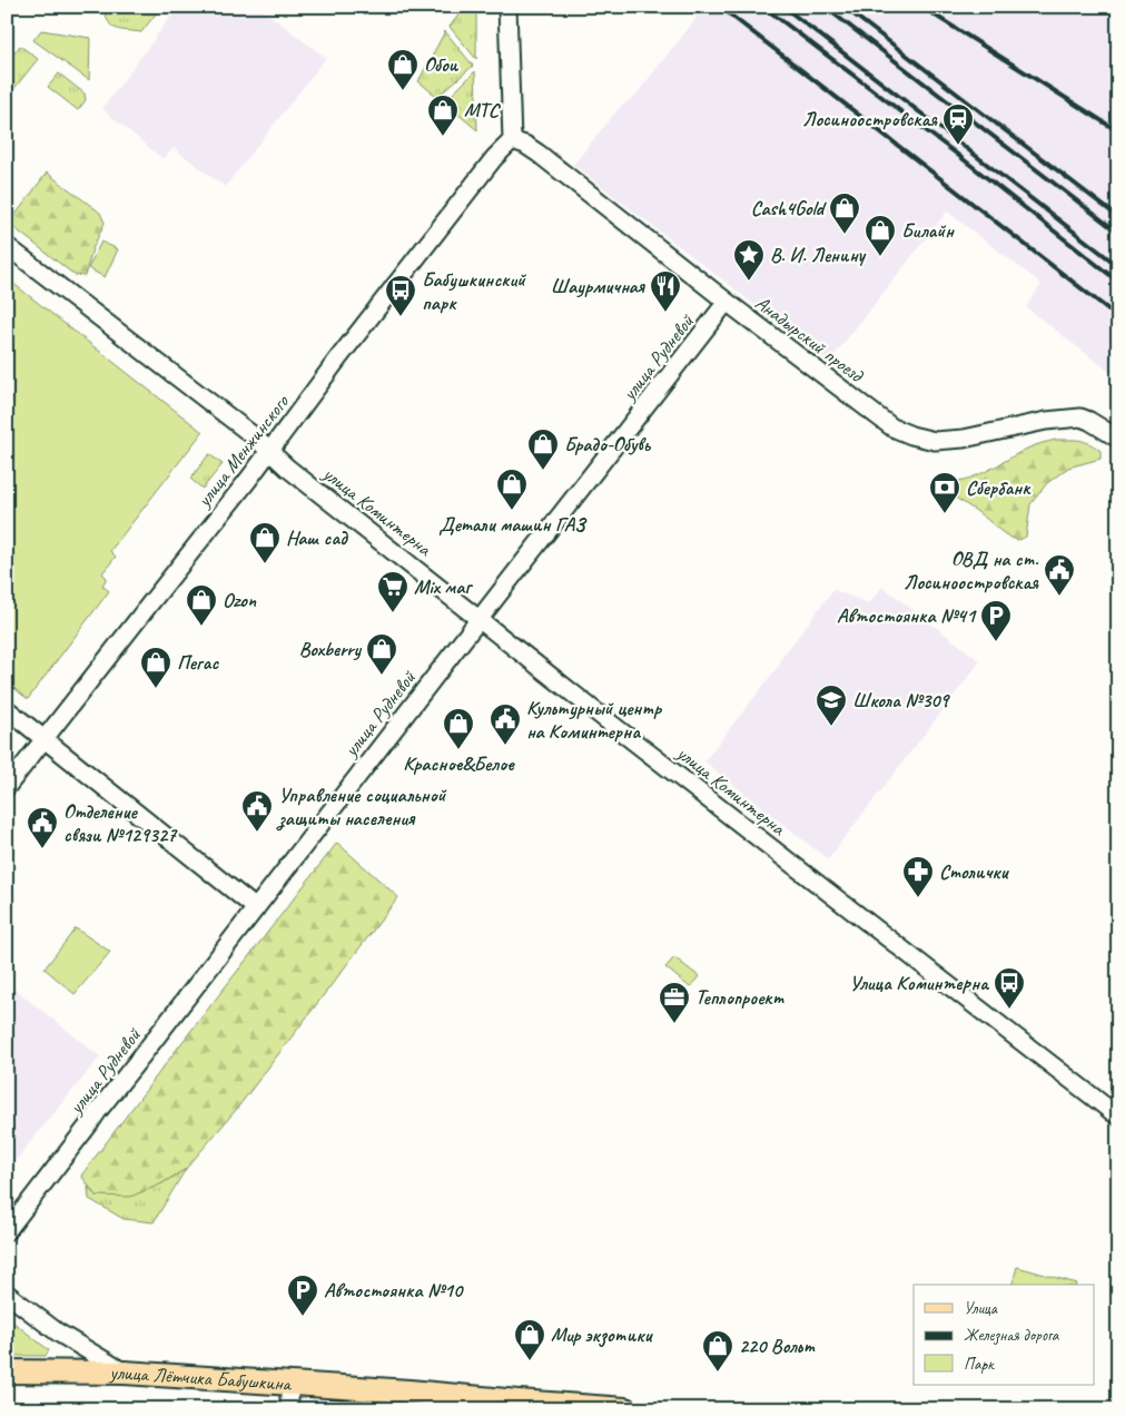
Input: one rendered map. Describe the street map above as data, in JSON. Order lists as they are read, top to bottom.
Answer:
{
  "streets": {
    "main road": ["улица Лётчика Бабушкина"],
    "street": [
      "Анадырский проезд",
      "улица Рудневой",
      "улица Менжинского",
      "улица Коминтерна"
    ]
  },
  "crossings": [
    ["Анадырский проезд", "улица Рудневой"],
    ["Анадырский проезд", "улица Менжинского"],
    ["улица Рудневой", "улица Коминтерна"],
    ["улица Менжинского", "улица Коминтерна"]
  ],
  "places": {
    "shop": [
      "Обои",
      "МТС",
      "Cash4Gold",
      "Билайн",
      "Брадо-Обувь",
      "Детали машин ГАЗ",
      "Наш сад",
      "Ozon",
      "Boxberry",
      "Пегас",
      "Красное&Белое",
      "Мир экзотики",
      "220 Вольт"
    ],
    "station": ["Лосиноостровская"],
    "place": ["В. И. Ленину"],
    "restaurant": ["Шаурмичная"],
    "bus stop": ["Бабушкинский парк", "Улица Коминтерна"],
    "bank": ["Сбербанк"],
    "public building": [
      "ОВД на ст. Лосиноостровская",
      "Культурный центр на Коминтерна",
      "Управление социальной защиты населения",
      "Отделение связи №129327"
    ],
    "supermarket": ["Mix маг"],
    "parking": ["Автостоянка №41", "Автостоянка №10"],
    "school or university": ["Школа №309"],
    "pharmacy": ["Столички"],
    "office": ["Теплопроект"]
  },
  "legend": ["Улица", "Железная дорога", "Парк"]
}
